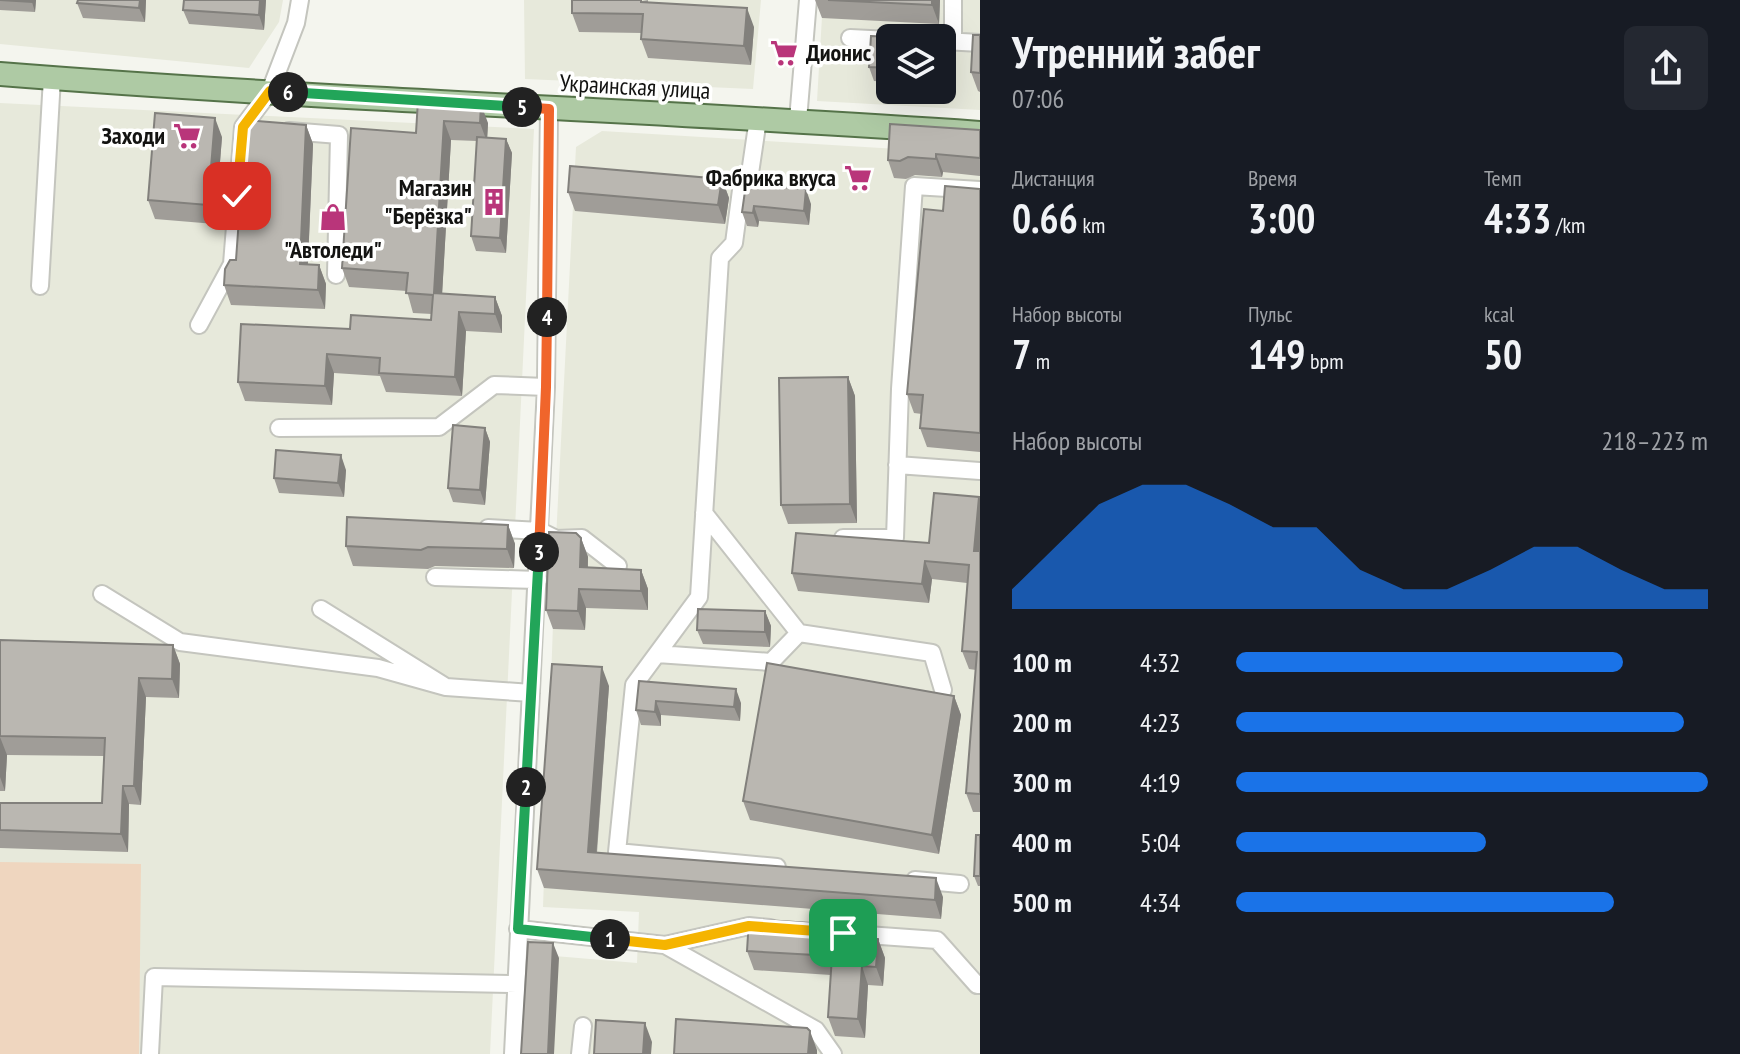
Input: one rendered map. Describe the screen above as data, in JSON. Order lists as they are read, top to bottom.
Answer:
{
  "streets": {
    "main road": ["Украинская улица"]
  },
  "places": {
    "supermarket": ["Дионис", "Заходи", "Фабрика вкуса"],
    "building": ["Магазин \"Берёзка\""],
    "shop": ["\"Автоледи\""]
  },
  "page": {
    "heading": ["Утренний забег", "07:06"],
    "pins": [
      "6",
      "5",
      "4",
      "3",
      "2",
      "1"
    ],
    "stats": [
      ["Дистанция", "0.66 km"],
      ["Время", "3:00"],
      ["Темп", "4:33 /km"],
      ["Набор высоты", "7 m"],
      ["Пульс", "149 bpm"],
      ["kcal", "50"]
    ],
    "chart": ["Набор высоты", "218–223 m"],
    "list": [
      {
        "name": "100 m",
        "note": "4:32"
      },
      {
        "name": "200 m",
        "note": "4:23"
      },
      {
        "name": "300 m",
        "note": "4:19"
      },
      {
        "name": "400 m",
        "note": "5:04"
      },
      {
        "name": "500 m",
        "note": "4:34"
      }
    ]
  }
}
